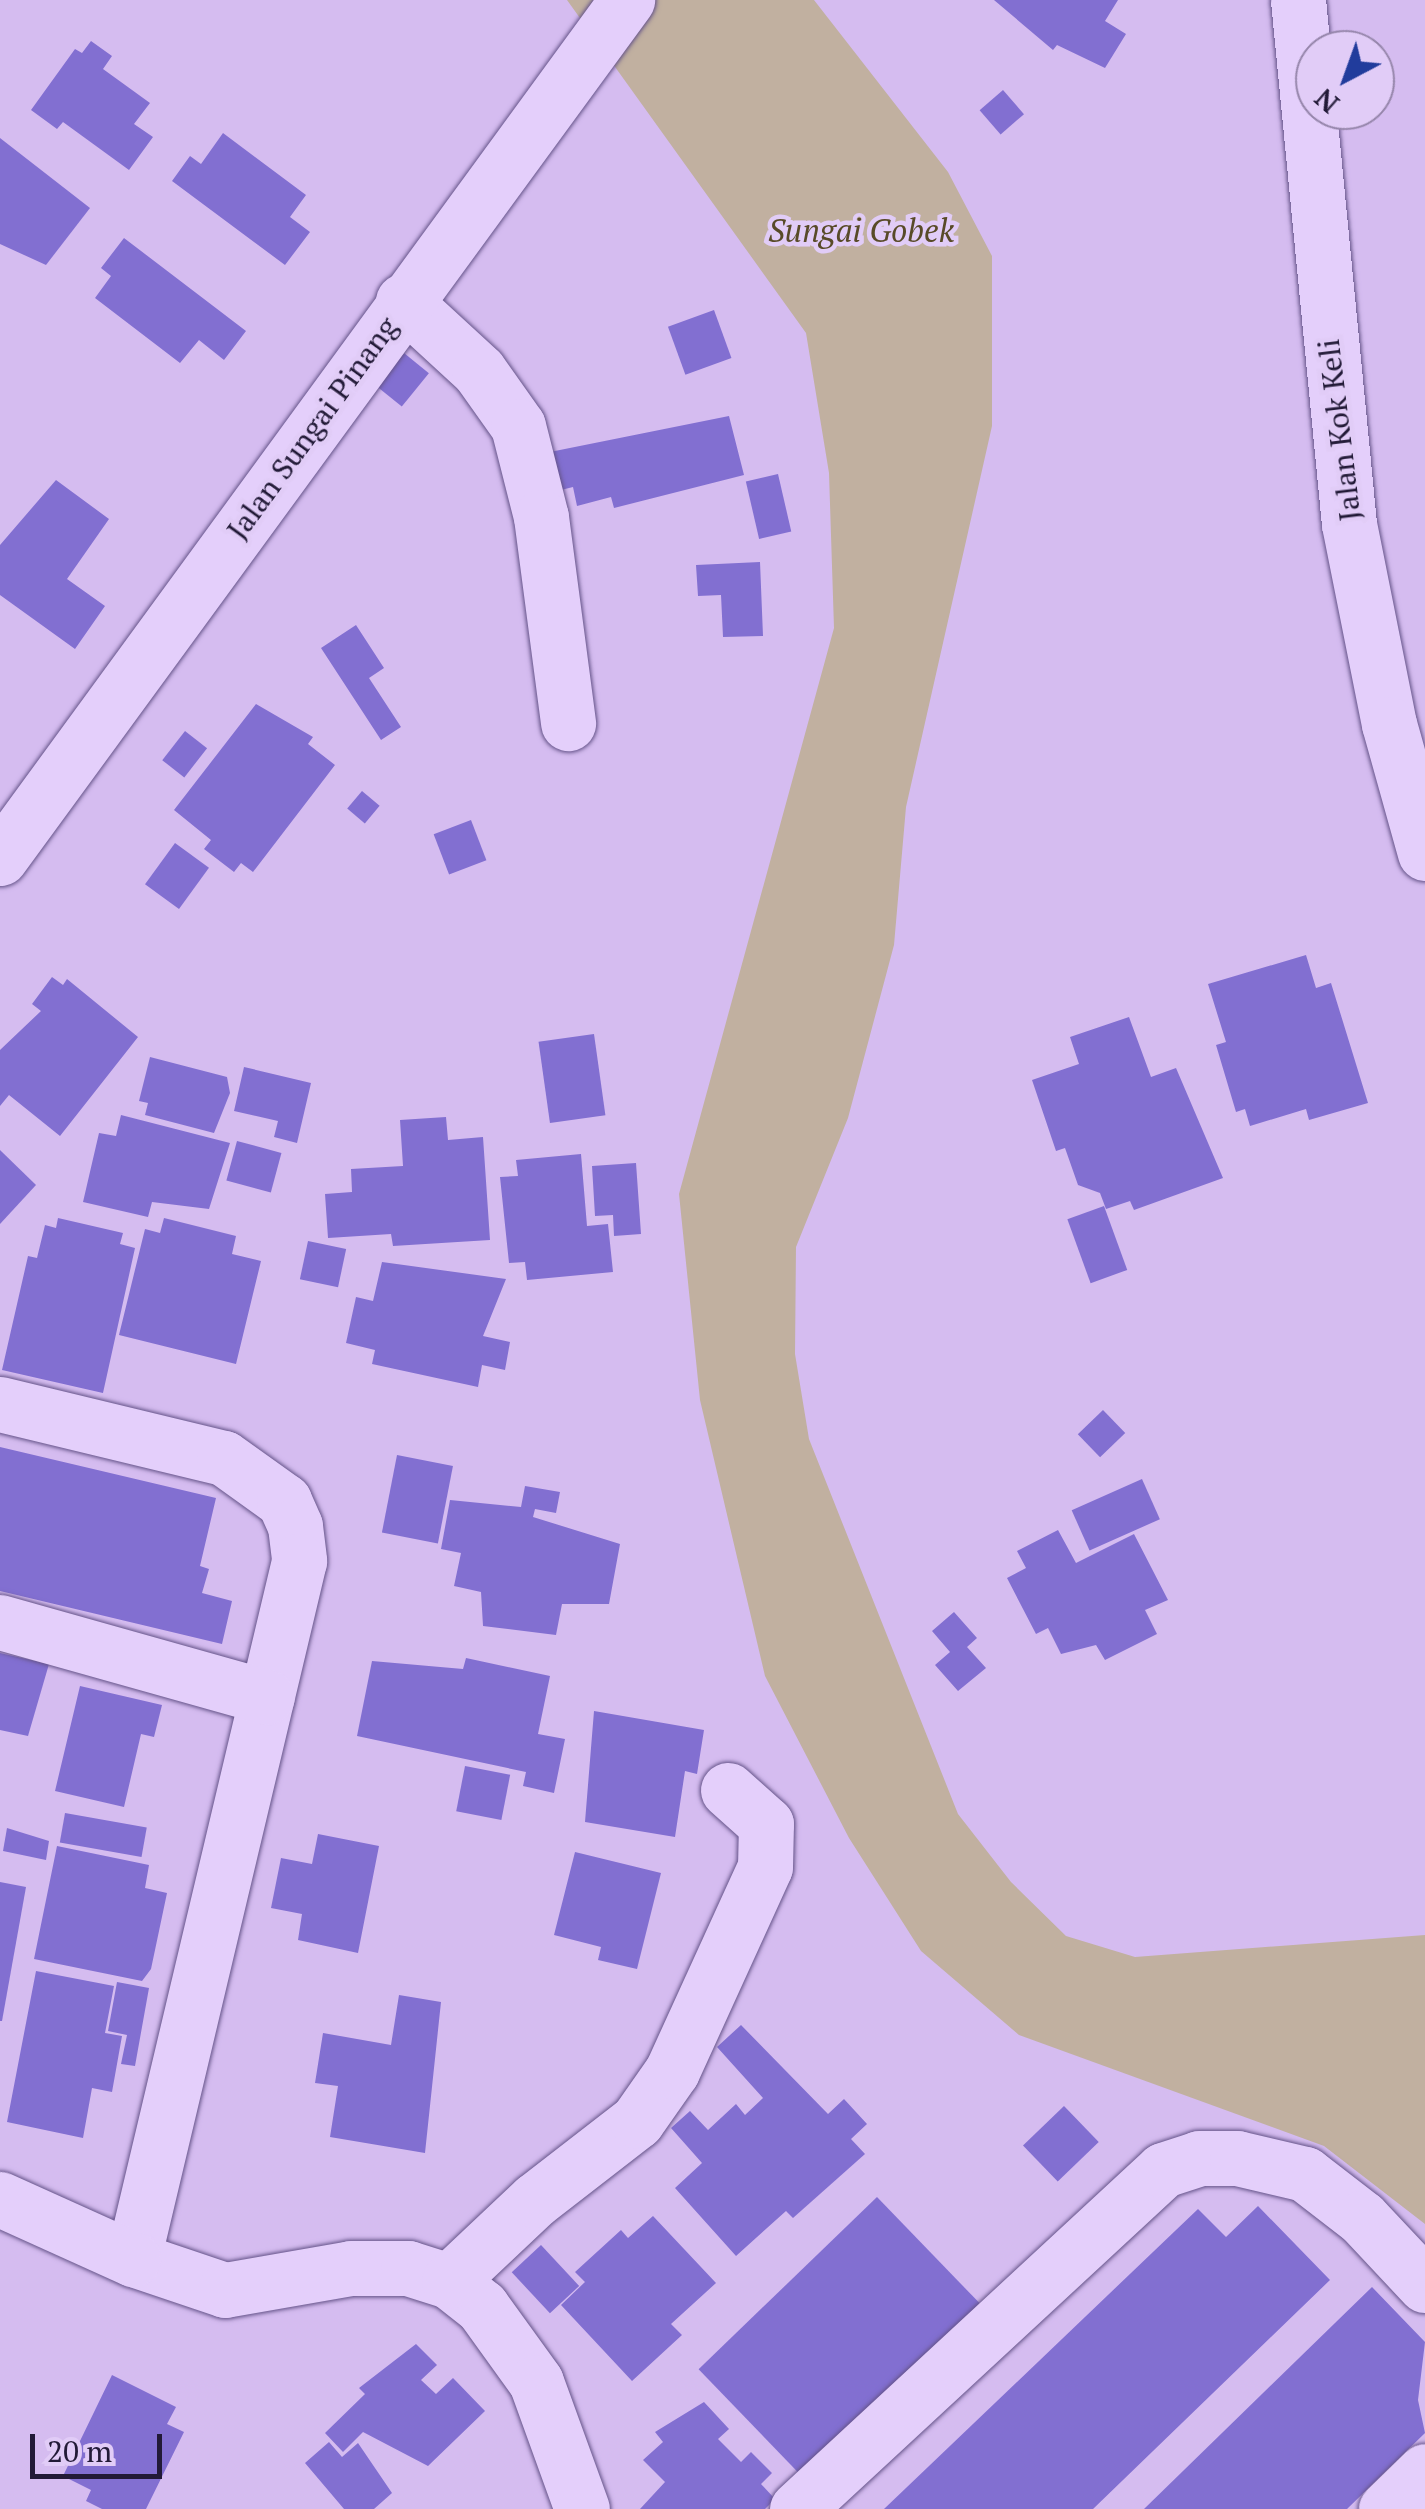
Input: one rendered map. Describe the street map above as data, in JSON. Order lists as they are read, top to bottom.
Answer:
{
  "streets": {
    "street": ["Jalan Sungai Pinang", "Jalan Kok Keli"]
  },
  "water": ["Sungai Gobek"],
  "scale_bar": "20 m",
  "north": "bottom left"
}
